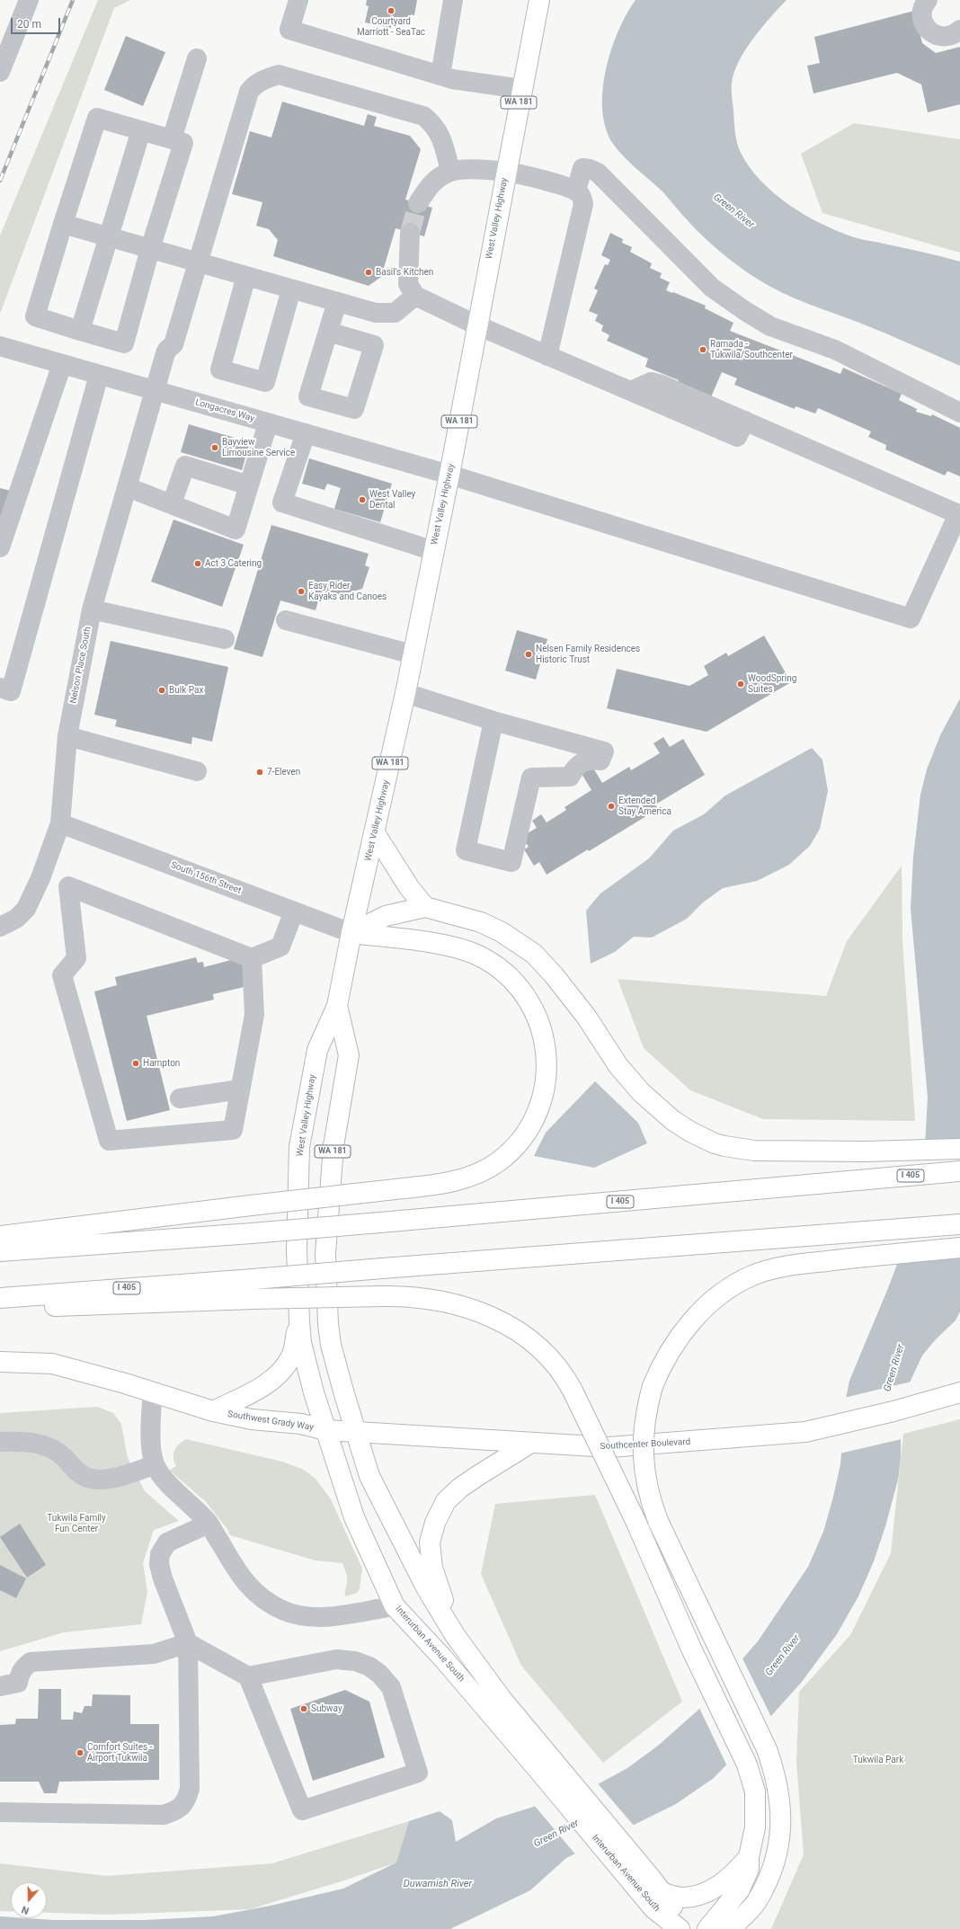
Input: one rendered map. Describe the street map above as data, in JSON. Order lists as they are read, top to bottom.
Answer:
{
  "streets": {
    "main road": [
      "WA 181",
      "West Valley Highway",
      "I 405",
      "Southwest Grady Way",
      "Southcenter Boulevard",
      "Interurban Avenue South"
    ],
    "street": ["Longacres Way", "Nelson Place South", "South 156th Street"]
  },
  "crossings": [
    ["West Valley Highway", "Longacres Way"],
    ["West Valley Highway", "South 156th Street"],
    ["West Valley Highway", "Interurban Avenue South"],
    ["Longacres Way", "Nelson Place South"],
    ["Nelson Place South", "South 156th Street"],
    ["Southwest Grady Way", "Southcenter Boulevard"],
    ["Southwest Grady Way", "Interurban Avenue South"],
    ["Southcenter Boulevard", "Interurban Avenue South"]
  ],
  "water": ["Green River", "Duwamish River"],
  "parks": ["Tukwila Family Fun Center", "Tukwila Park"],
  "places": [
    "Courtyard Marriott - SeaTac",
    "Basil's Kitchen",
    "Ramada - Tukwila/Southcenter",
    "Bayview Limousine Service",
    "West Valley Dental",
    "Act 3 Catering",
    "Easy Rider Kayaks and Canoes",
    "Nelsen Family Residences Historic Trust",
    "WoodSpring Suites",
    "Bulk Pax",
    "7-Eleven",
    "Extended Stay America",
    "Hampton",
    "Subway",
    "Comfort Suites - Airport Tukwila"
  ],
  "scale_bar": "20 m",
  "north": "bottom"
}
